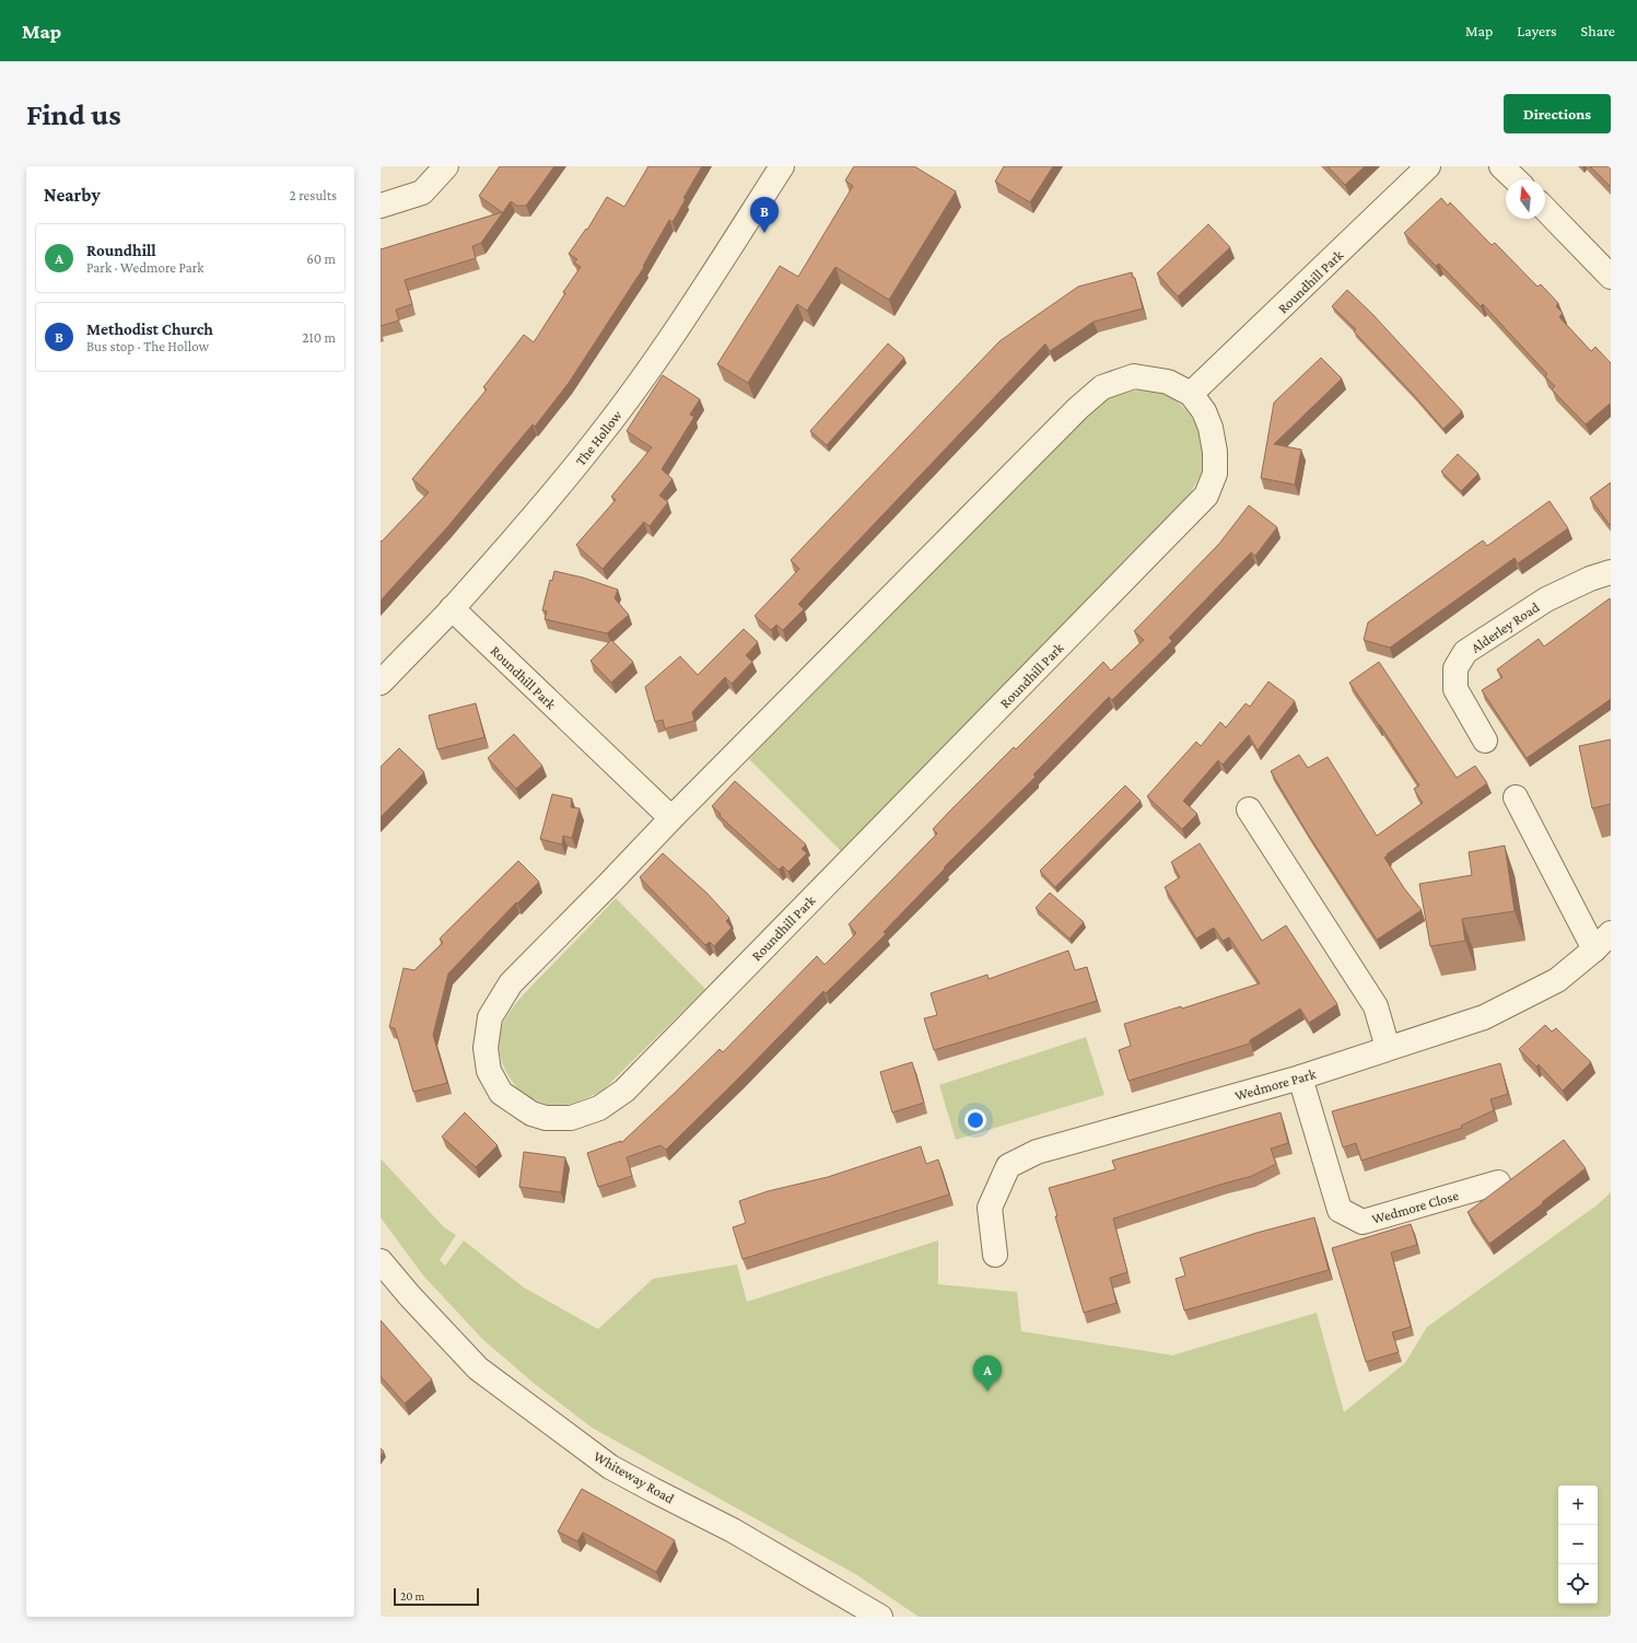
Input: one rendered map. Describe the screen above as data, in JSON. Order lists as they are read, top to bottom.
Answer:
{
  "streets": {
    "street": [
      "Roundhill Park",
      "The Hollow",
      "Alderley Road",
      "Wedmore Park",
      "Wedmore Close",
      "Whiteway Road"
    ]
  },
  "crossings": [
    ["Roundhill Park", "The Hollow"],
    ["Wedmore Park", "Wedmore Close"]
  ],
  "scale_bar": "20 m",
  "north": "top",
  "page": {
    "header": "Map",
    "nav": ["Map", "Layers", "Share"],
    "buttons": "Directions",
    "title": "Find us",
    "heading": ["Nearby", "2 results"],
    "pins": ["B", "A"],
    "list": [
      {
        "mark": "A",
        "name": "Roundhill",
        "note": "Park · Wedmore Park",
        "value": "60 m"
      },
      {
        "mark": "B",
        "name": "Methodist Church",
        "note": "Bus stop · The Hollow",
        "value": "210 m"
      }
    ],
    "map_buttons": ["+", "−"],
    "scale": "20 m"
  }
}
